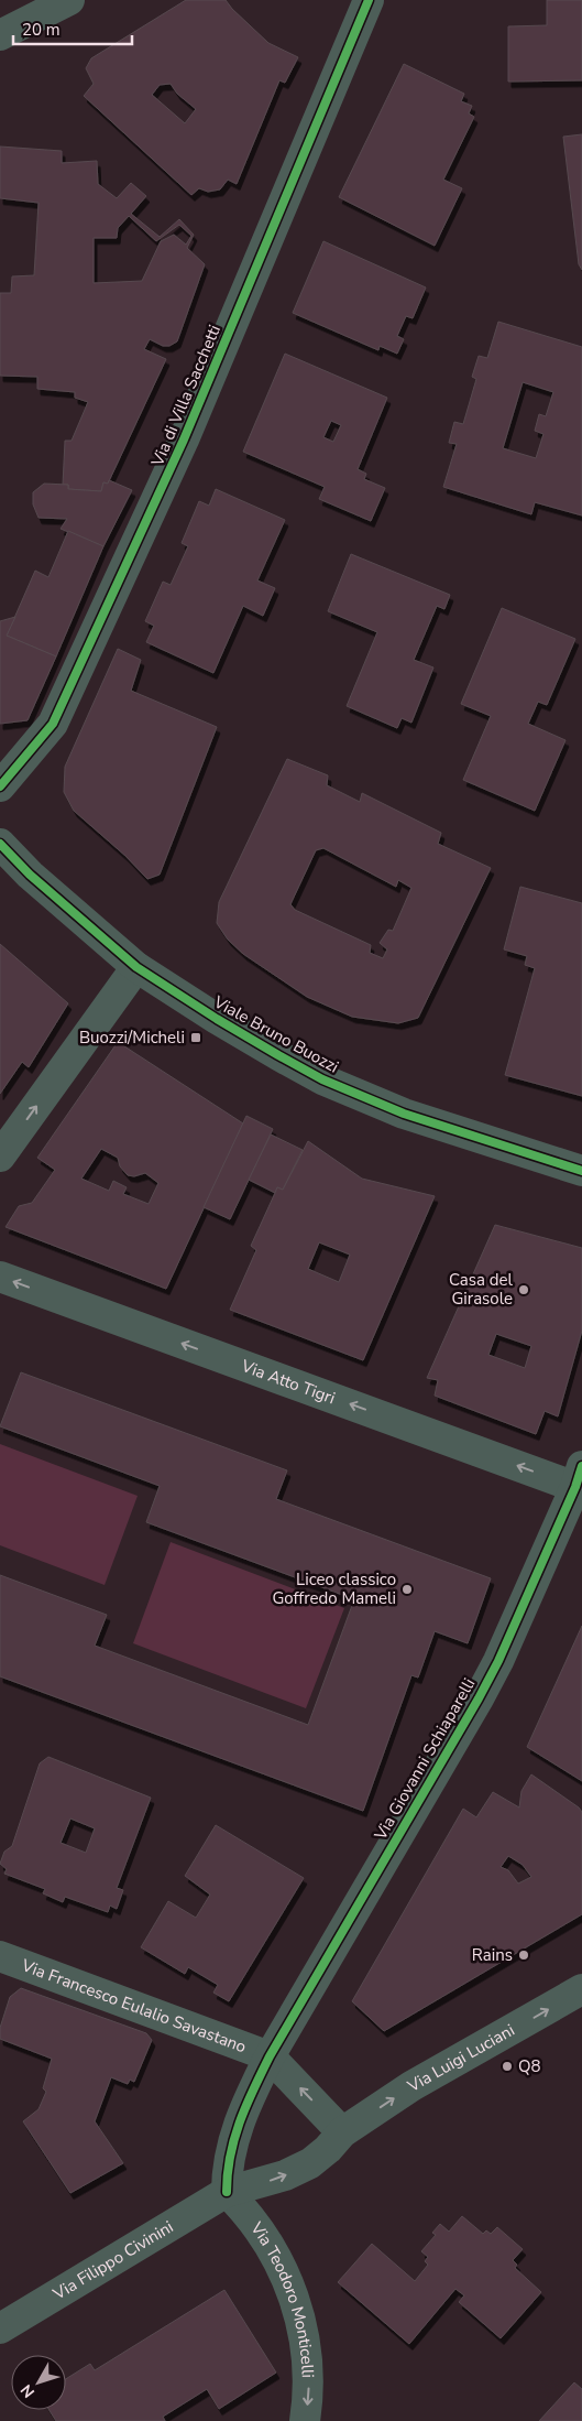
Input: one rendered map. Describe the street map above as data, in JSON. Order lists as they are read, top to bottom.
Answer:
{
  "streets": {
    "street": [
      "Via di Villa Sacchetti",
      "Viale Bruno Buozzi",
      "Via Atto Tigri",
      "Via Giovanni Schiaparelli",
      "Via Francesco Eulalio Savastano",
      "Via Luigi Luciani",
      "Via Filippo Civinini",
      "Via Teodoro Monticelli"
    ]
  },
  "crossings": [
    ["Via Atto Tigri", "Via Giovanni Schiaparelli"],
    ["Via Giovanni Schiaparelli", "Via Francesco Eulalio Savastano"],
    ["Via Giovanni Schiaparelli", "Via Luigi Luciani"],
    ["Via Giovanni Schiaparelli", "Via Filippo Civinini"],
    ["Via Giovanni Schiaparelli", "Via Teodoro Monticelli"],
    ["Via Luigi Luciani", "Via Filippo Civinini"],
    ["Via Luigi Luciani", "Via Teodoro Monticelli"],
    ["Via Filippo Civinini", "Via Teodoro Monticelli"]
  ],
  "one_way": ["Via Atto Tigri", "Via Luigi Luciani", "Via Teodoro Monticelli"],
  "places": {
    "transit": ["Buozzi/Micheli"],
    "other": [
      "Casa del Girasole",
      "Liceo classico Goffredo Mameli",
      "Rains",
      "Q8"
    ]
  },
  "scale_bar": "20 m",
  "north": "bottom left"
}
